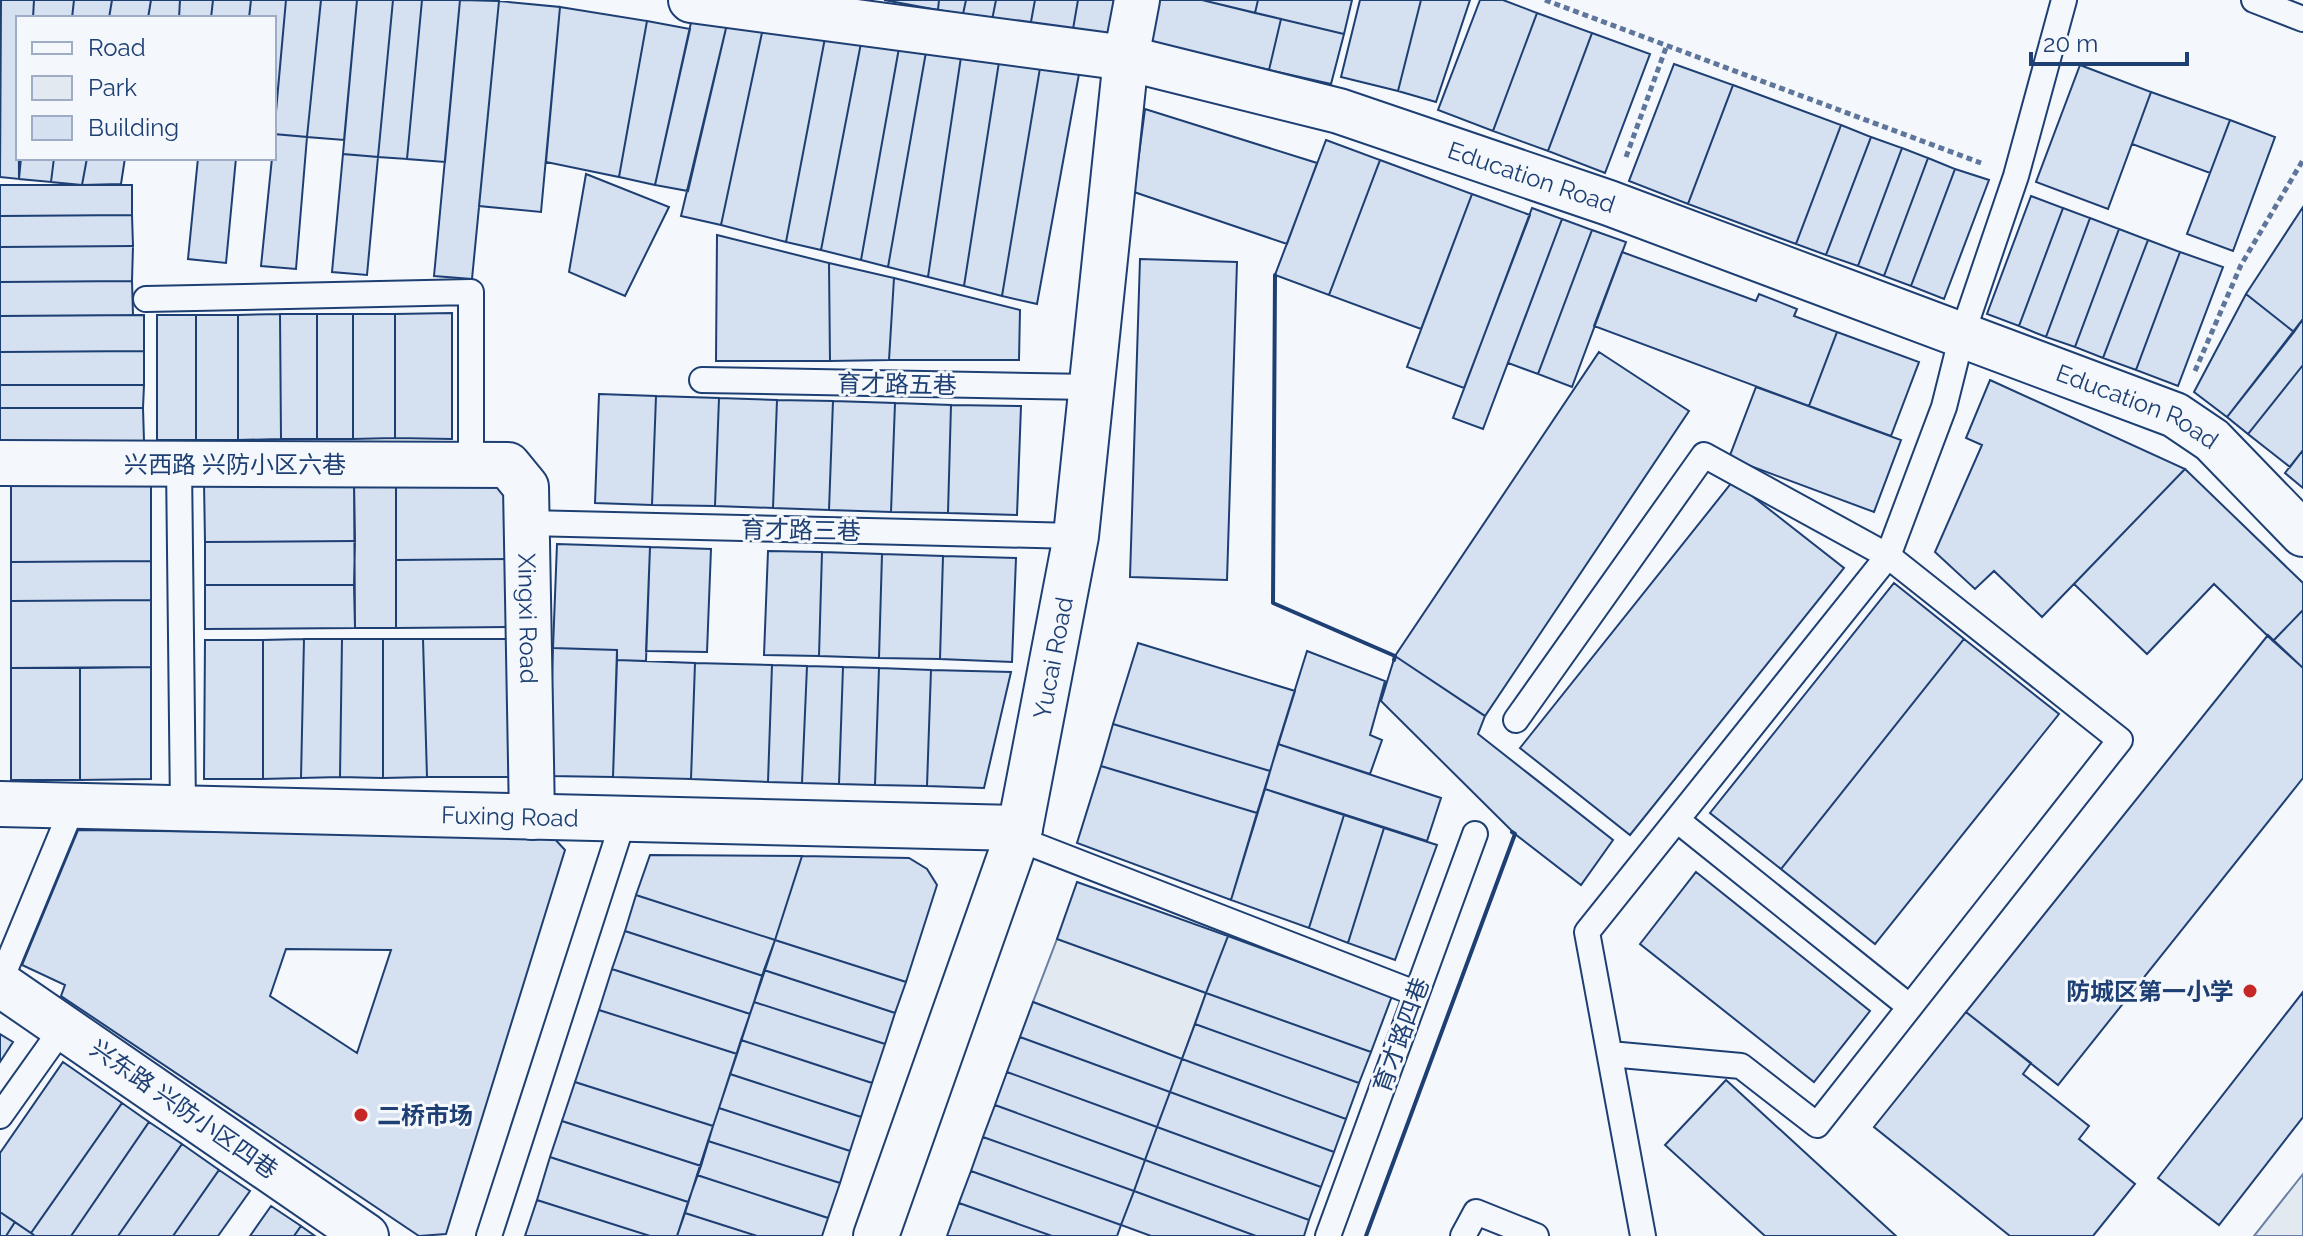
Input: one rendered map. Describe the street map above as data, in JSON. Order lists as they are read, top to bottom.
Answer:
{
  "streets": {
    "street": [
      "Education Road",
      "兴西路 兴防小区六巷",
      "Xingxi Road",
      "Yucai Road",
      "Fuxing Road",
      "兴东路 兴防小区四巷"
    ],
    "lane": ["育才路五巷", "育才路三巷", "育才路四巷"]
  },
  "crossings": [
    ["Education Road", "Yucai Road"],
    ["育才路五巷", "Yucai Road"],
    ["兴西路 兴防小区六巷", "Xingxi Road"],
    ["育才路三巷", "Xingxi Road"],
    ["育才路三巷", "Yucai Road"],
    ["Xingxi Road", "Fuxing Road"],
    ["Yucai Road", "Fuxing Road"]
  ],
  "places": ["防城区第一小学", "二桥市场"],
  "legend": ["Road", "Park", "Building"],
  "scale_bar": "20 m"
}
